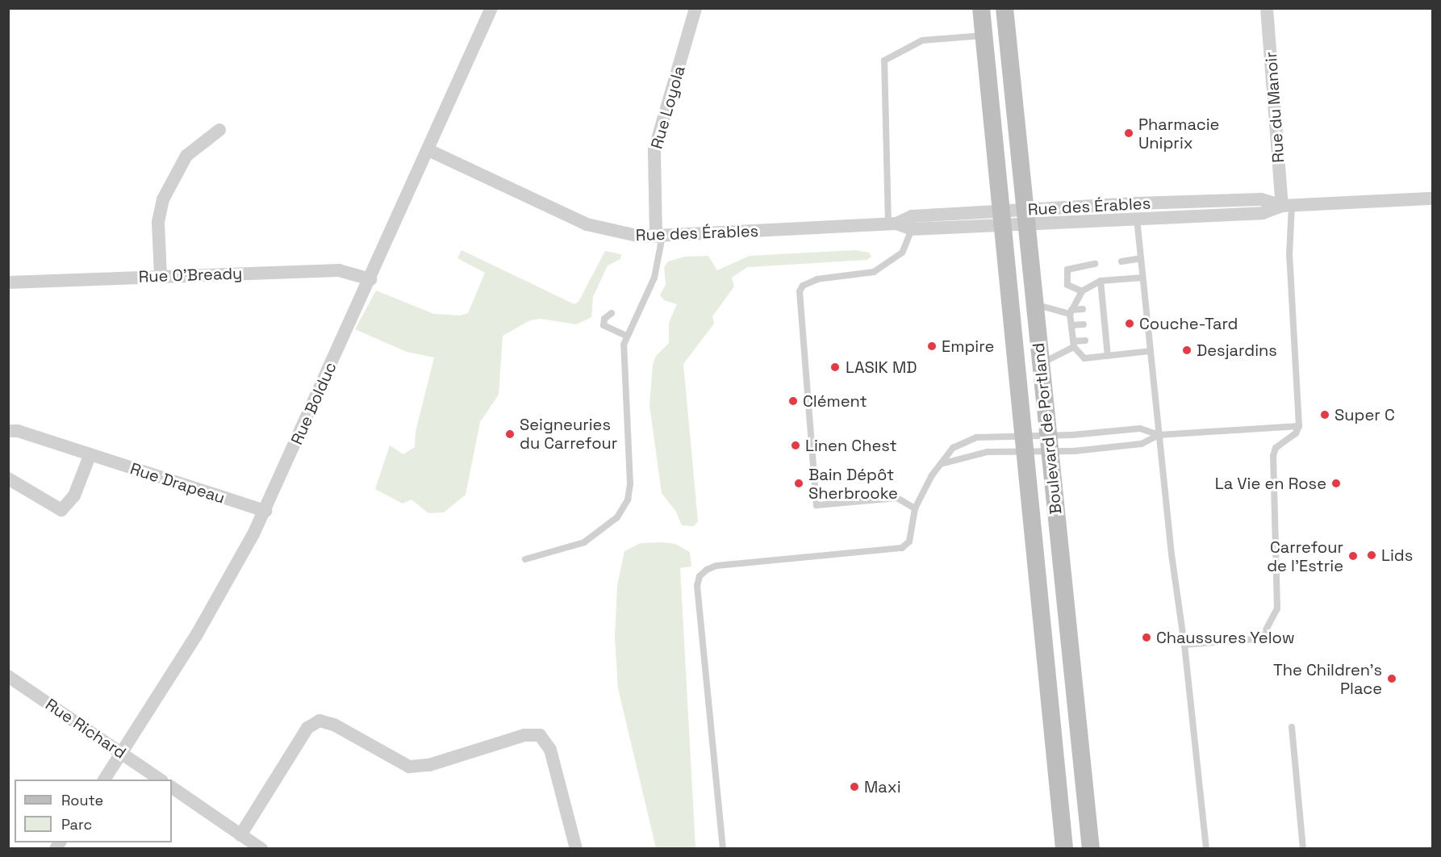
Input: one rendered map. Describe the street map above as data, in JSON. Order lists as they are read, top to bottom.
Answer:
{
  "streets": {
    "main road": ["Boulevard de Portland"],
    "street": [
      "Rue Loyola",
      "Rue du Manoir",
      "Rue des Érables",
      "Rue O'Bready",
      "Rue Bolduc",
      "Rue Drapeau",
      "Rue Richard"
    ]
  },
  "crossings": [
    ["Rue Loyola", "Rue des Érables"],
    ["Rue du Manoir", "Rue des Érables"],
    ["Rue des Érables", "Rue Bolduc"],
    ["Rue des Érables", "Boulevard de Portland"],
    ["Rue O'Bready", "Rue Bolduc"],
    ["Rue Bolduc", "Rue Drapeau"],
    ["Rue Bolduc", "Rue Richard"]
  ],
  "places": [
    "Pharmacie Uniprix",
    "Couche-Tard",
    "Empire",
    "Desjardins",
    "LASIK MD",
    "Clément",
    "Super C",
    "Seigneuries du Carrefour",
    "Linen Chest",
    "Bain Dépôt Sherbrooke",
    "La Vie en Rose",
    "Lids",
    "Carrefour de l'Estrie",
    "Chaussures Yelow",
    "The Children's Place",
    "Maxi"
  ],
  "legend": ["Route", "Parc"]
}
